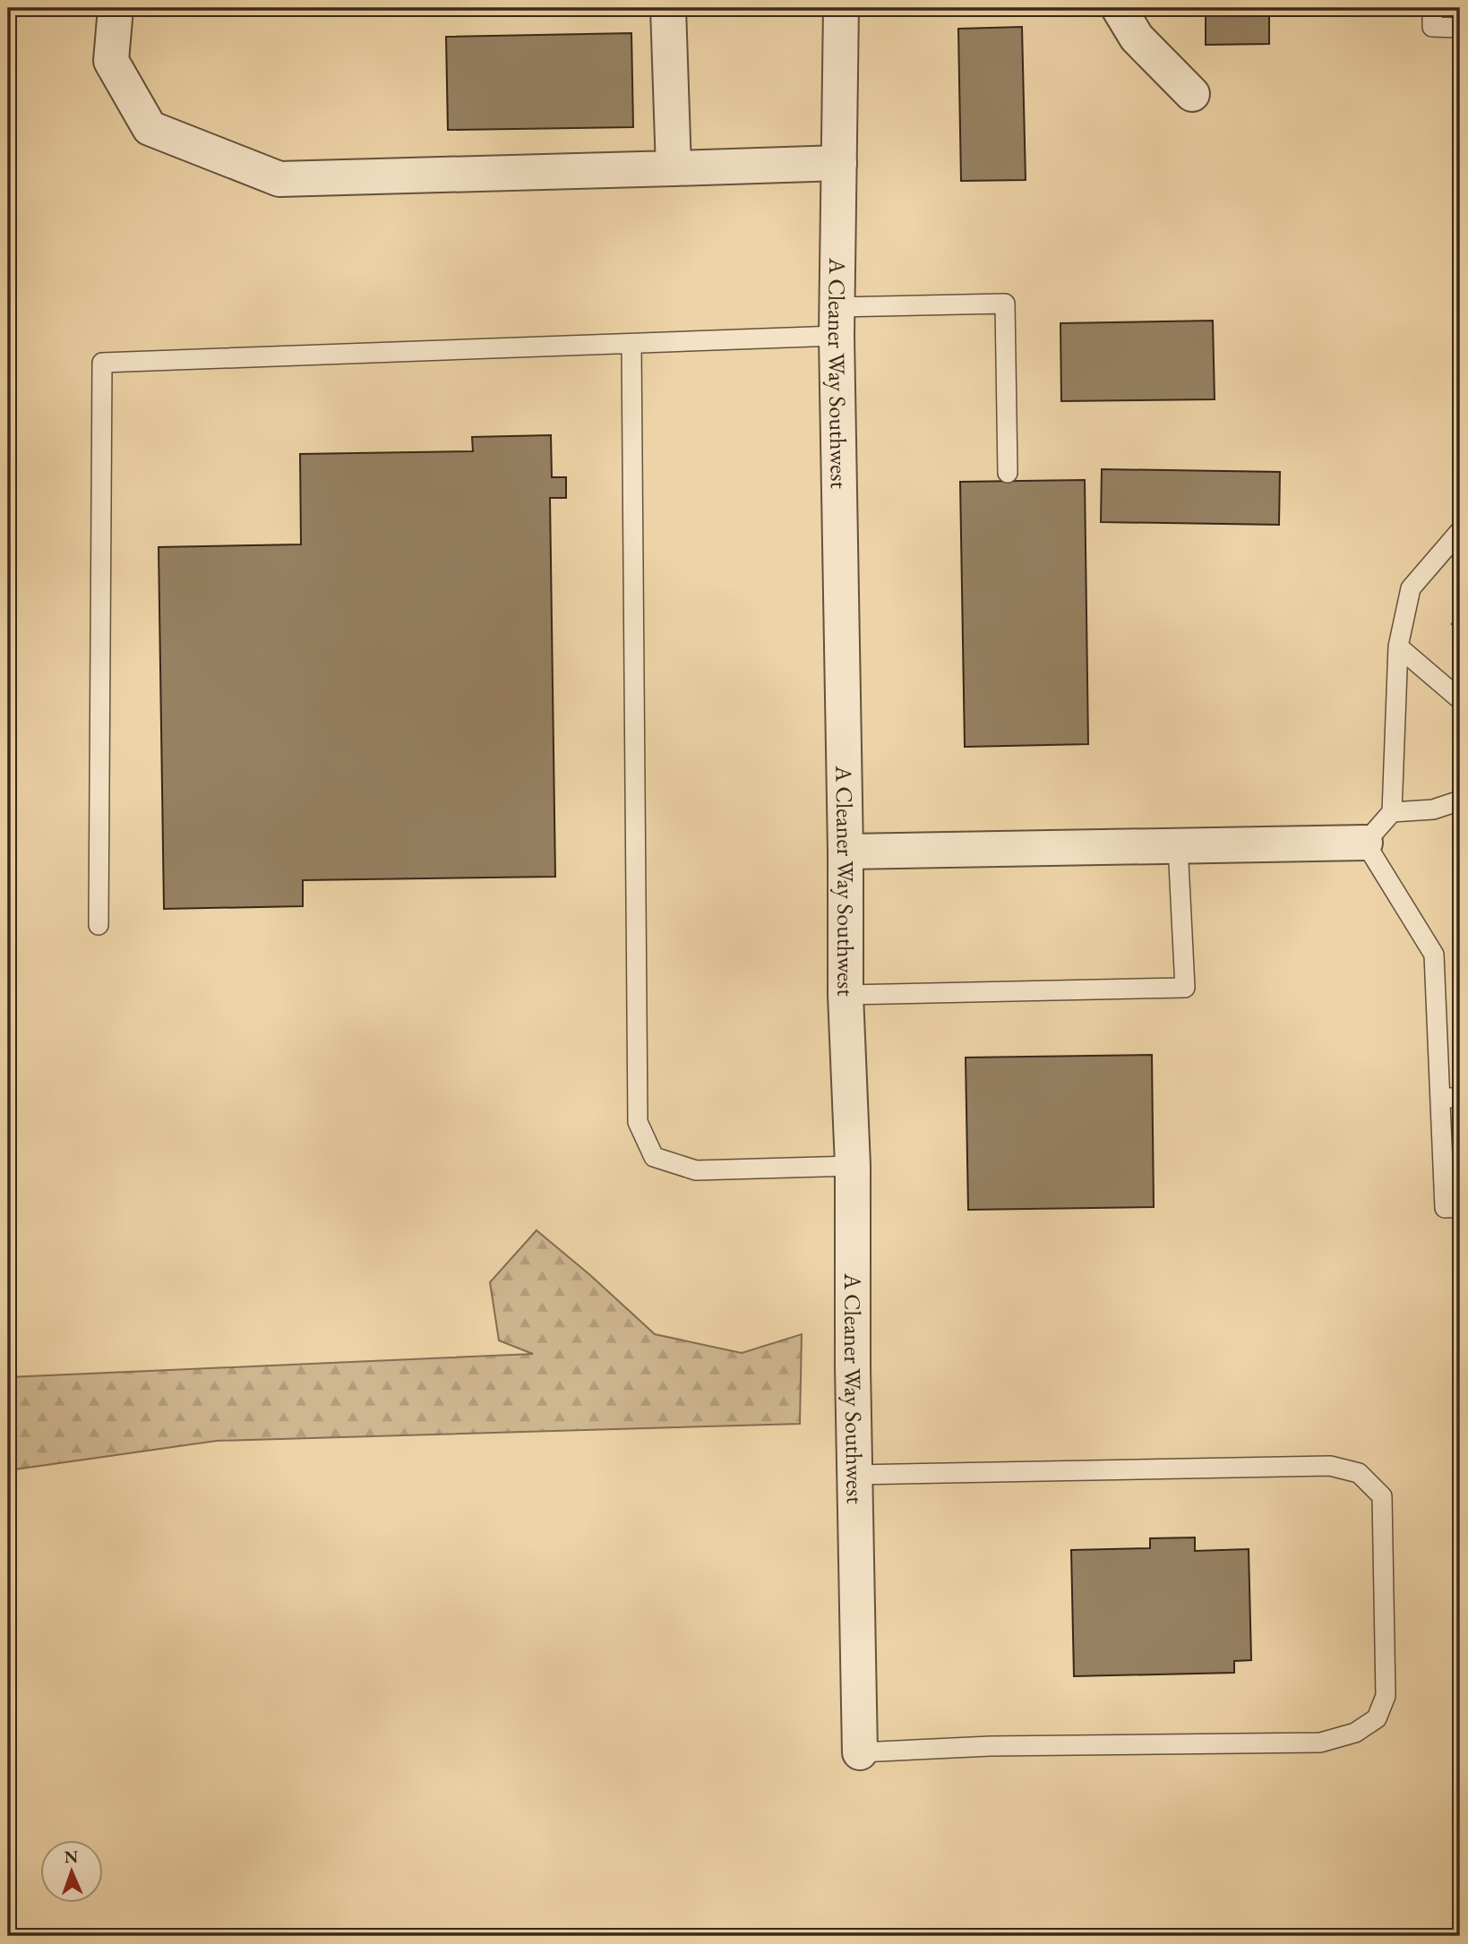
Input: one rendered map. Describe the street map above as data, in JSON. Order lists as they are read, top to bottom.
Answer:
{
  "streets": {
    "street": ["A Cleaner Way Southwest"]
  },
  "north": "top"
}
